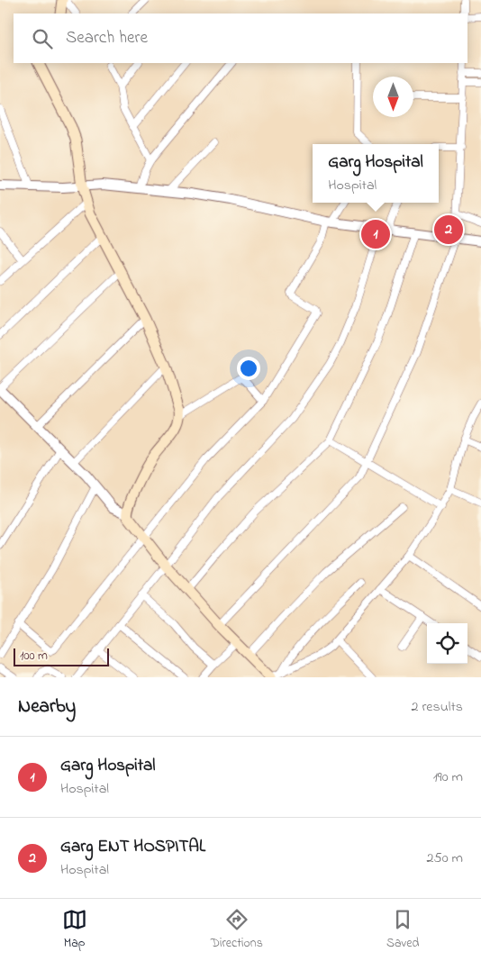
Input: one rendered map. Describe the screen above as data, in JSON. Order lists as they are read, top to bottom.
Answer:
{
  "scale_bar": "100 m",
  "north": "bottom",
  "page": {
    "search": "Search here",
    "popup": ["Garg Hospital", "Hospital"],
    "pins": ["2", "1"],
    "scale": "100 m",
    "heading": ["Nearby", "2 results"],
    "list": [
      {
        "mark": "1",
        "name": "Garg Hospital",
        "note": "Hospital",
        "value": "190 m"
      },
      {
        "mark": "2",
        "name": "Garg ENT HOSPITAL",
        "note": "Hospital",
        "value": "250 m"
      }
    ],
    "nav": ["Map", "Directions", "Saved"]
  }
}
